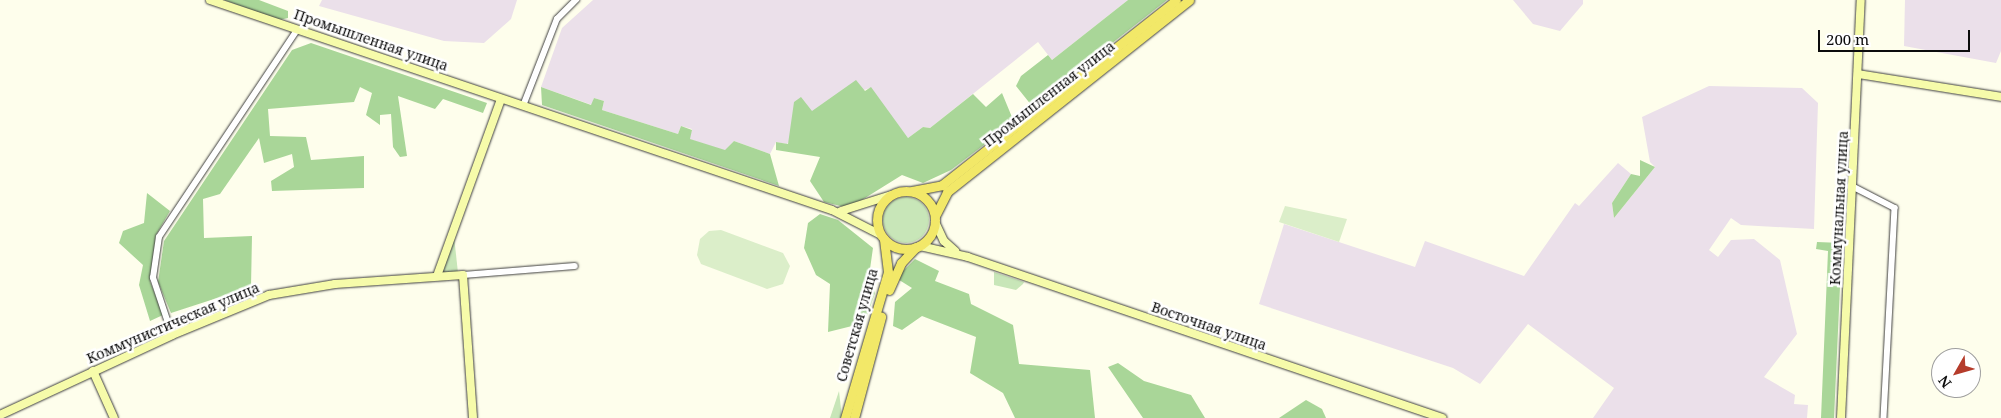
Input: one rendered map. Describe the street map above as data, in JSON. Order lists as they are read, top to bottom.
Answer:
{
  "streets": {
    "main road": ["Промышленная улица", "Советская улица"],
    "street": ["Коммунальная улица", "Коммунистическая улица", "Восточная улица"]
  },
  "crossings": [
    ["Промышленная улица", "Советская улица"],
    ["Промышленная улица", "Восточная улица"],
    ["Советская улица", "Восточная улица"]
  ],
  "scale_bar": "200 m",
  "north": "bottom left"
}
